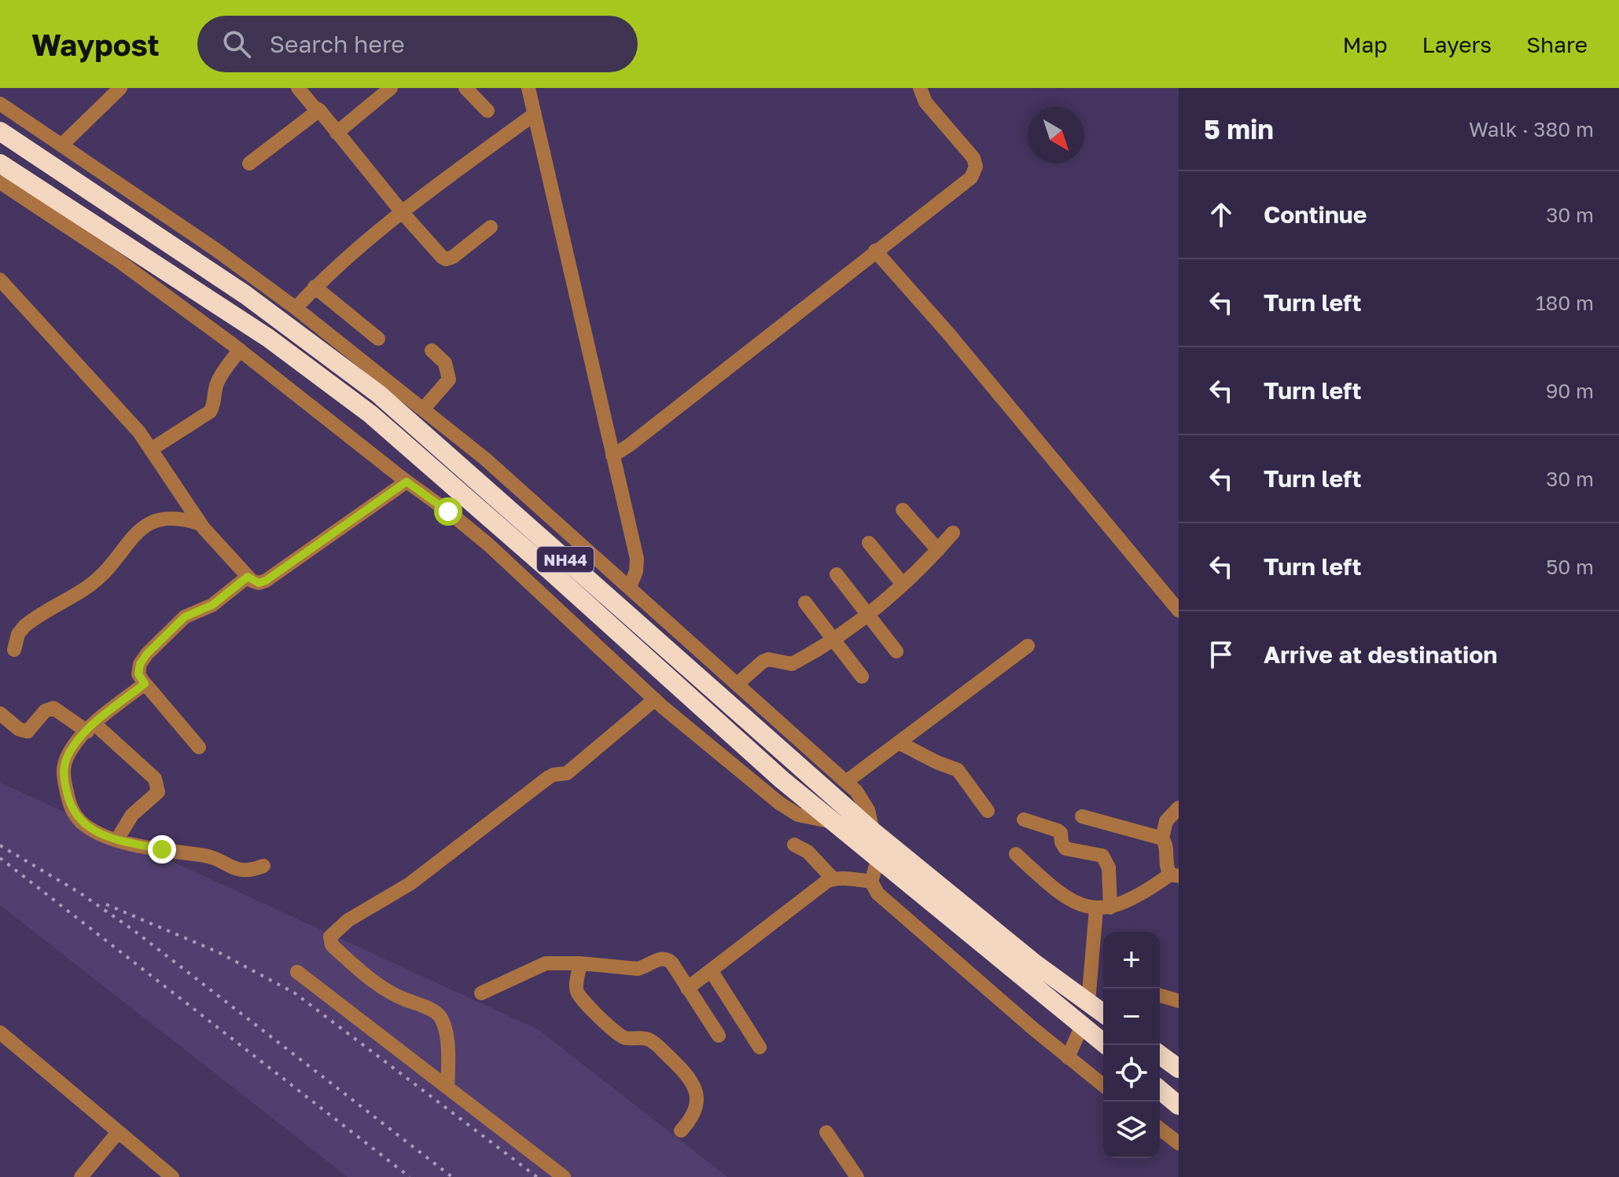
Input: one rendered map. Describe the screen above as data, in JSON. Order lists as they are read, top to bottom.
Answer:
{
  "streets": {
    "highway": ["NH44"]
  },
  "north": "bottom right",
  "page": {
    "header": "Waypost",
    "search": "Search here",
    "nav": ["Map", "Layers", "Share"],
    "heading": ["5 min", "Walk · 380 m"],
    "list": [
      ["Continue", "30 m"],
      ["Turn left", "180 m"],
      ["Turn left", "90 m"],
      ["Turn left", "30 m"],
      ["Turn left", "50 m"],
      "Arrive at destination"
    ],
    "map_buttons": ["+", "−"]
  }
}
